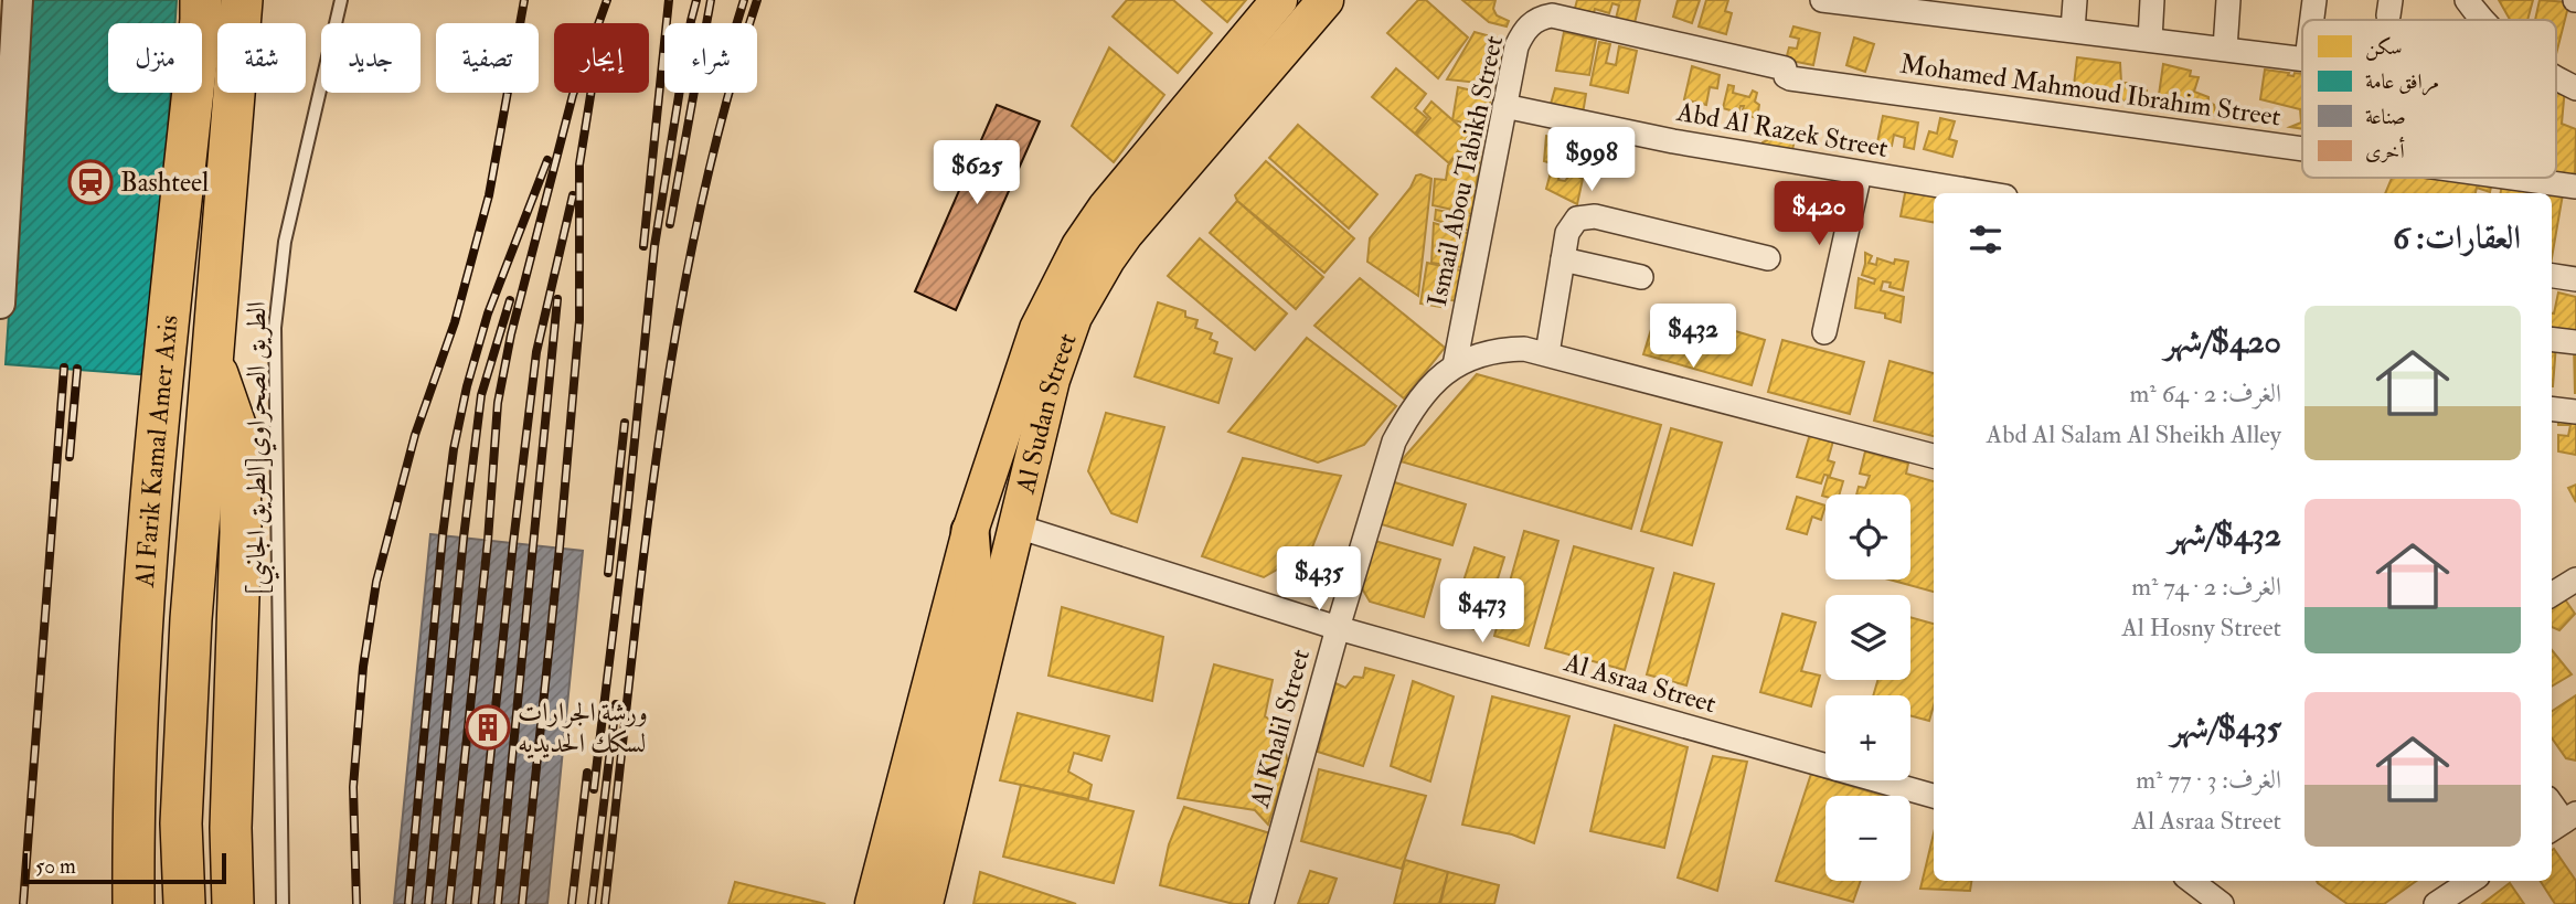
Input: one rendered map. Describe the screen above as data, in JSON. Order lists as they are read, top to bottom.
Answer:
{
  "streets": {
    "highway": ["Al Farik Kamal Amer Axis"],
    "main road": ["Al Sudan Street"],
    "street": [
      "Mohamed Mahmoud Ibrahim Street",
      "Abd Al Razek Street",
      "Ismail Abou Tabikh Street",
      "Al Asraa Street",
      "Al Khalil Street"
    ],
    "lane": ["الطريق الصحراوي[الطريق الجانبي]"]
  },
  "crossings": [
    ["Mohamed Mahmoud Ibrahim Street", "Ismail Abou Tabikh Street"],
    ["Abd Al Razek Street", "Ismail Abou Tabikh Street"],
    ["Ismail Abou Tabikh Street", "Al Khalil Street"],
    ["Al Sudan Street", "Al Asraa Street"],
    ["Al Asraa Street", "Al Khalil Street"]
  ],
  "places": {
    "station": ["Bashteel"],
    "building": ["ورشة الجرارات لسكك الحديديه"]
  },
  "legend": [
    "سكن",
    "مرافق عامة",
    "صناعة",
    "أخرى"
  ],
  "scale_bar": "50 m",
  "page": {
    "chip": [
      "شراء",
      "إيجار",
      "تصفية",
      "جديد",
      "شقة",
      "منزل"
    ],
    "price": [
      "$998",
      "$625",
      "$420",
      "$432",
      "$435",
      "$473"
    ],
    "heading": "العقارات: 6",
    "list": [
      {
        "name": "$420/شهر",
        "note": "الغرف: 2 · 64 m² · Abd Al Salam Al Sheikh Alley"
      },
      {
        "name": "$432/شهر",
        "note": "الغرف: 2 · 74 m² · Al Hosny Street"
      },
      {
        "name": "$435/شهر",
        "note": "الغرف: 3 · 77 m² · Al Asraa Street"
      }
    ],
    "map_buttons": ["+", "−"],
    "scale": "50 m"
  }
}
